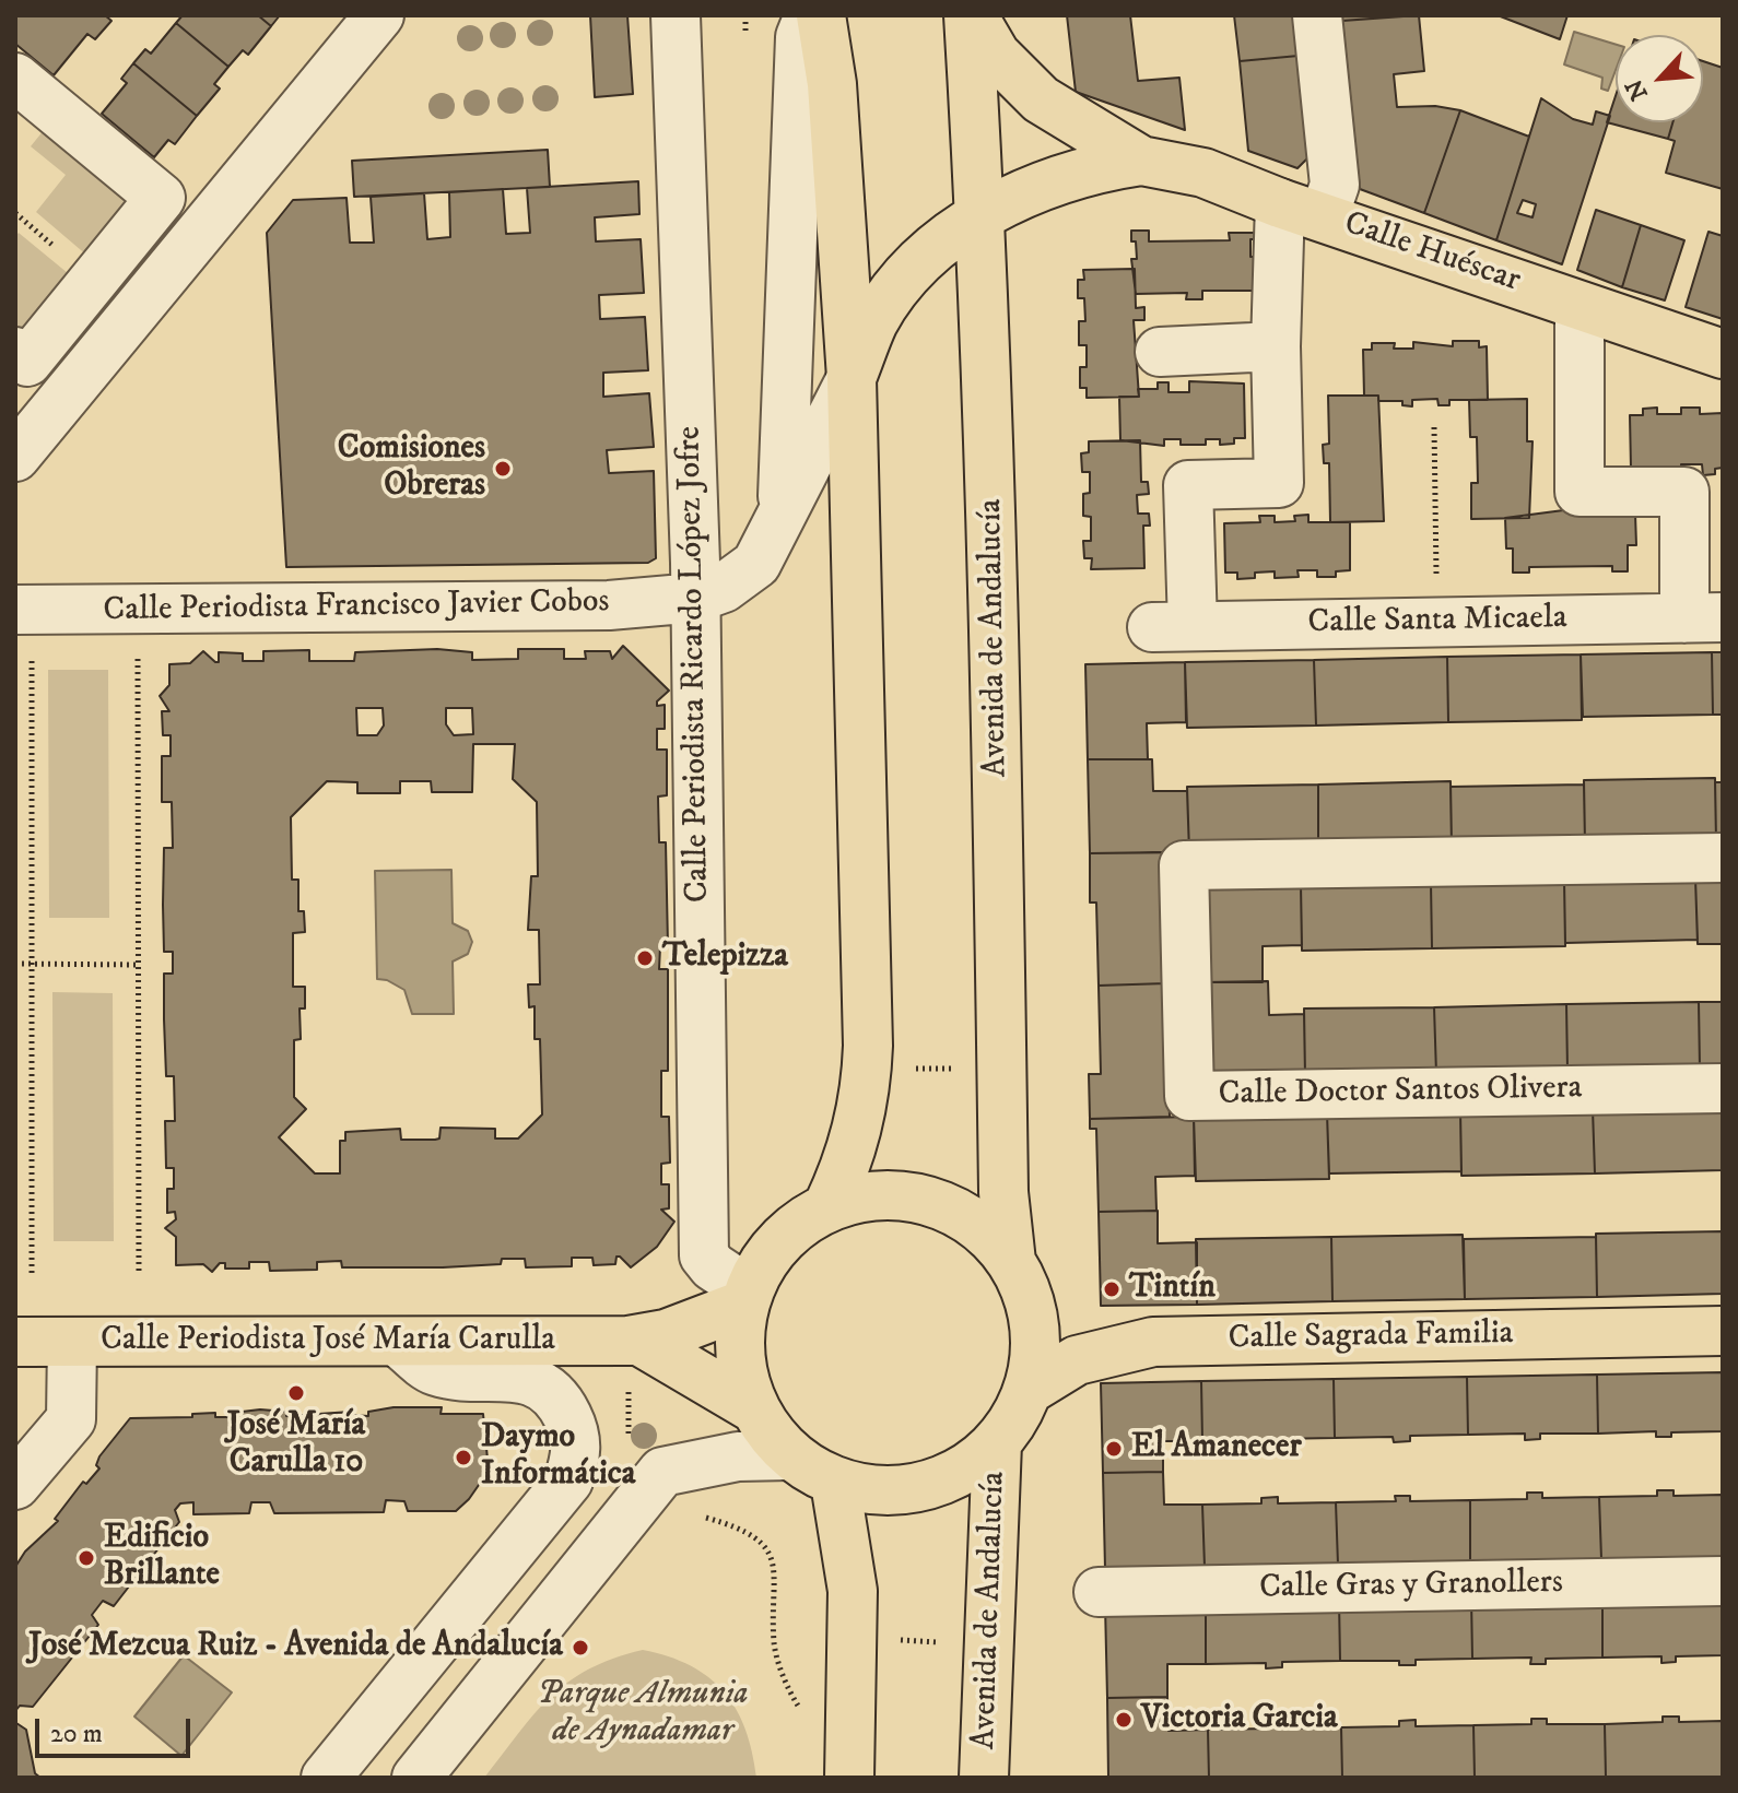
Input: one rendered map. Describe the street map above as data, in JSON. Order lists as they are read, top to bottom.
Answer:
{
  "streets": {
    "main road": [
      "Calle Huéscar",
      "Avenida de Andalucía",
      "Calle Sagrada Familia",
      "Calle Periodista José María Carulla"
    ],
    "street": [
      "Calle Periodista Francisco Javier Cobos",
      "Calle Santa Micaela",
      "Calle Periodista Ricardo López Jofre",
      "Calle Doctor Santos Olivera",
      "Calle Gras y Granollers"
    ]
  },
  "crossings": [
    ["Calle Huéscar", "Avenida de Andalucía"],
    ["Calle Periodista Francisco Javier Cobos", "Calle Periodista Ricardo López Jofre"],
    ["Avenida de Andalucía", "Calle Periodista Ricardo López Jofre"],
    ["Avenida de Andalucía", "Calle Sagrada Familia"],
    ["Avenida de Andalucía", "Calle Periodista José María Carulla"],
    ["Calle Periodista Ricardo López Jofre", "Calle Sagrada Familia"],
    ["Calle Periodista Ricardo López Jofre", "Calle Periodista José María Carulla"],
    ["Calle Sagrada Familia", "Calle Periodista José María Carulla"]
  ],
  "parks": ["Parque Almunia de Aynadamar"],
  "places": [
    "Comisiones Obreras",
    "Telepizza",
    "Tintín",
    "José María Carulla 10",
    "El Amanecer",
    "Daymo Informática",
    "Edificio Brillante",
    "José Mezcua Ruiz - Avenida de Andalucía",
    "Victoria Garcia"
  ],
  "scale_bar": "20 m",
  "north": "bottom left"
}
